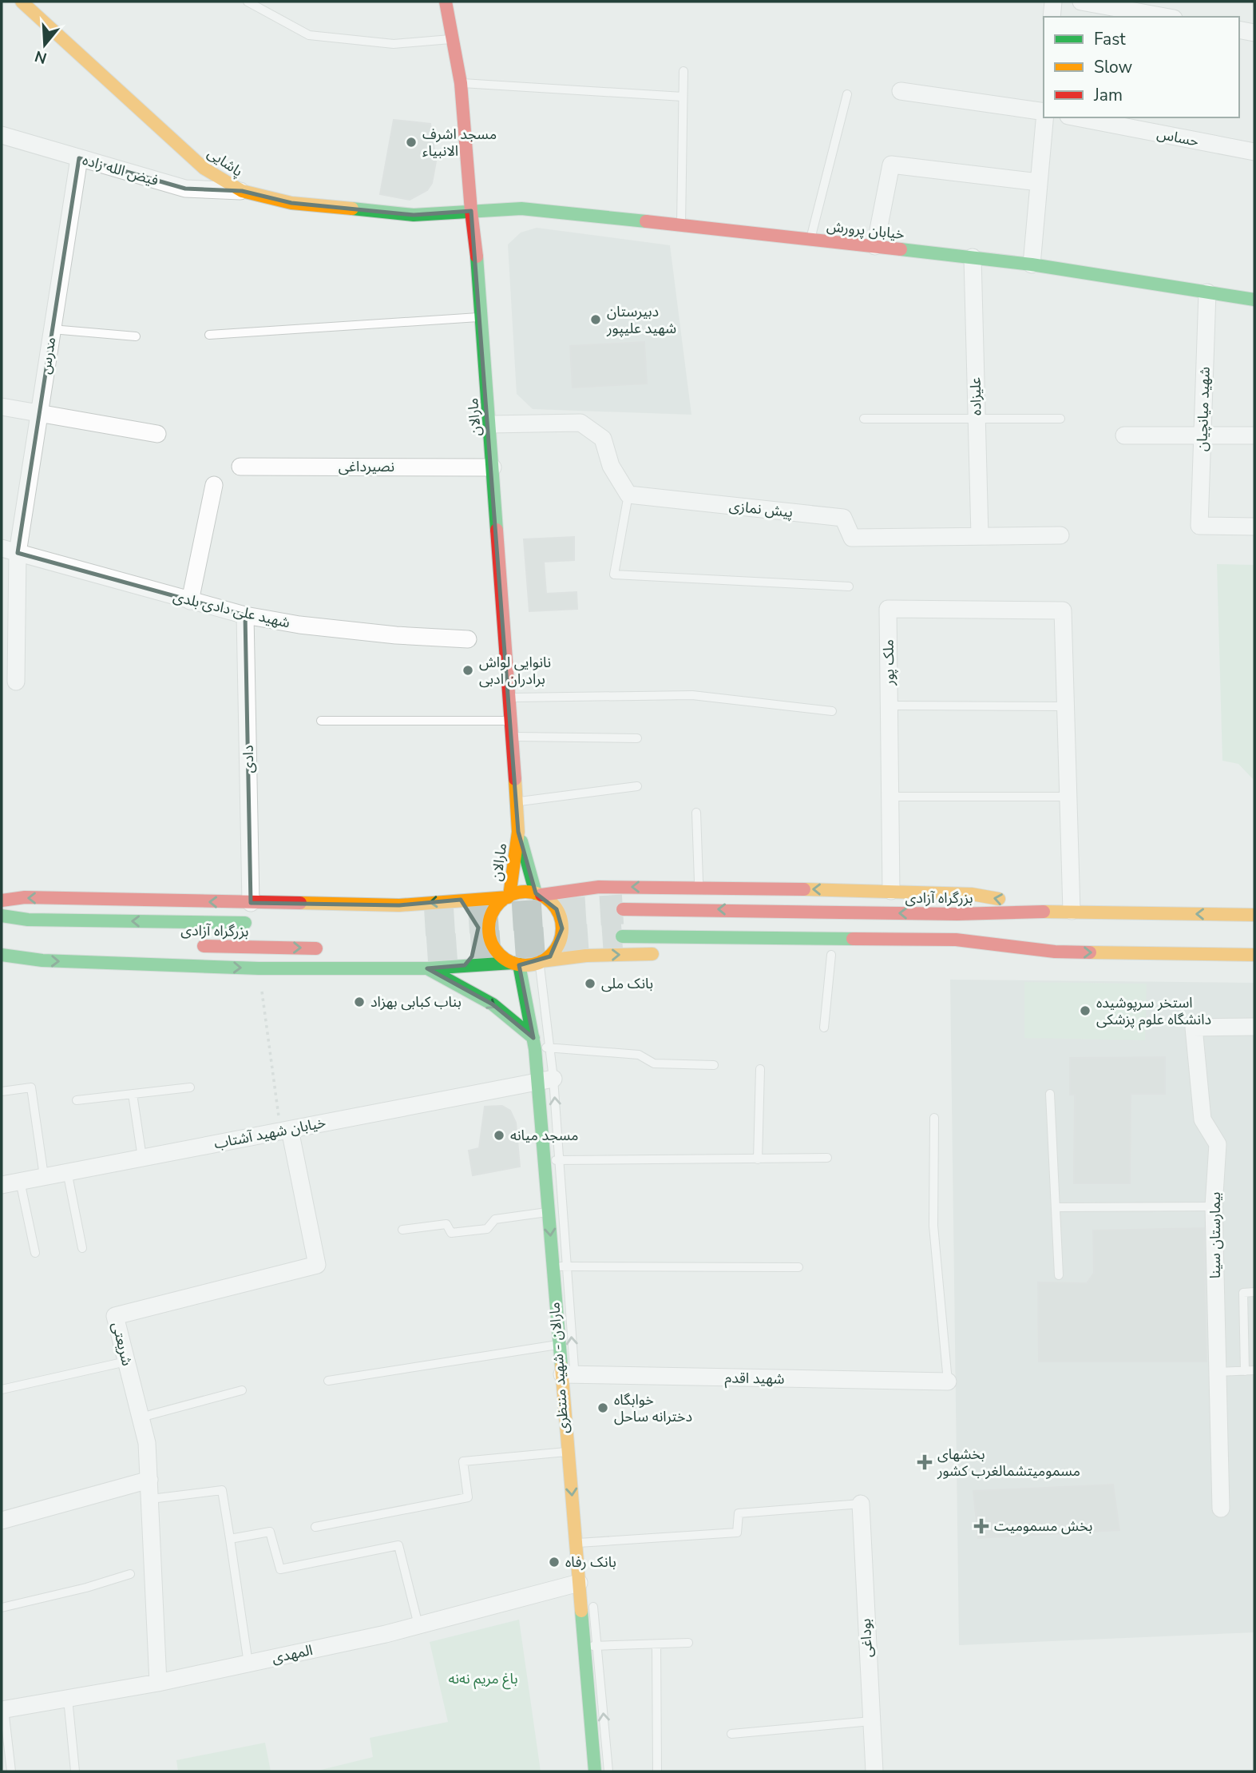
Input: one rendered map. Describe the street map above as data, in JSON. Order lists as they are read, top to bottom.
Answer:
{
  "streets": {
    "main road": [
      "پاشایی",
      "خیابان پرورش",
      "مارالان",
      "بزرگراه آزادی",
      "مارالان - شهید منتظری"
    ],
    "street": [
      "حساس",
      "فیض الله زاده",
      "مدرس",
      "علیزاده",
      "شهید میانچیان",
      "نصیرداغی",
      "پیش نمازی",
      "شهید علی دادی بلدی",
      "ملک پور",
      "دادی",
      "خیابان شهید آشتاب",
      "بیمارستان سینا",
      "شریعتی",
      "شهید اقدم",
      "بوداغی",
      "المهدی"
    ]
  },
  "crossings": [
    ["پاشایی", "فیض الله زاده"],
    ["پاشایی", "خیابان پرورش"],
    ["پاشایی", "مارالان"],
    ["فیض الله زاده", "مدرس"],
    ["خیابان پرورش", "علیزاده"],
    ["خیابان پرورش", "شهید میانچیان"],
    ["خیابان پرورش", "مارالان"],
    ["مدرس", "شهید علی دادی بلدی"],
    ["علیزاده", "پیش نمازی"],
    ["مارالان", "نصیرداغی"],
    ["مارالان", "مارالان - شهید منتظری"],
    ["شهید علی دادی بلدی", "دادی"],
    ["خیابان شهید آشتاب", "شریعتی"],
    ["خیابان شهید آشتاب", "مارالان - شهید منتظری"],
    ["شریعتی", "المهدی"],
    ["مارالان - شهید منتظری", "شهید اقدم"],
    ["مارالان - شهید منتظری", "المهدی"]
  ],
  "parks": ["باغ مریم نه‌نه"],
  "places": {
    "other": [
      "مسجد اشرف الانبیاء",
      "دبیرستان شهید علیپور",
      "نانوایی لواش برادران ادبی",
      "بانک ملی",
      "بناب کبابی بهزاد",
      "استخر سرپوشیده دانشگاه علوم پزشکی",
      "مسجد میانه",
      "خوابگاه دخترانه ساحل",
      "بانک رفاه"
    ],
    "health": ["بخشهای مسمومیتشمالغرب کشور", "بخش مسمومیت"]
  },
  "legend": ["Fast", "Slow", "Jam"],
  "north": "bottom"
}
